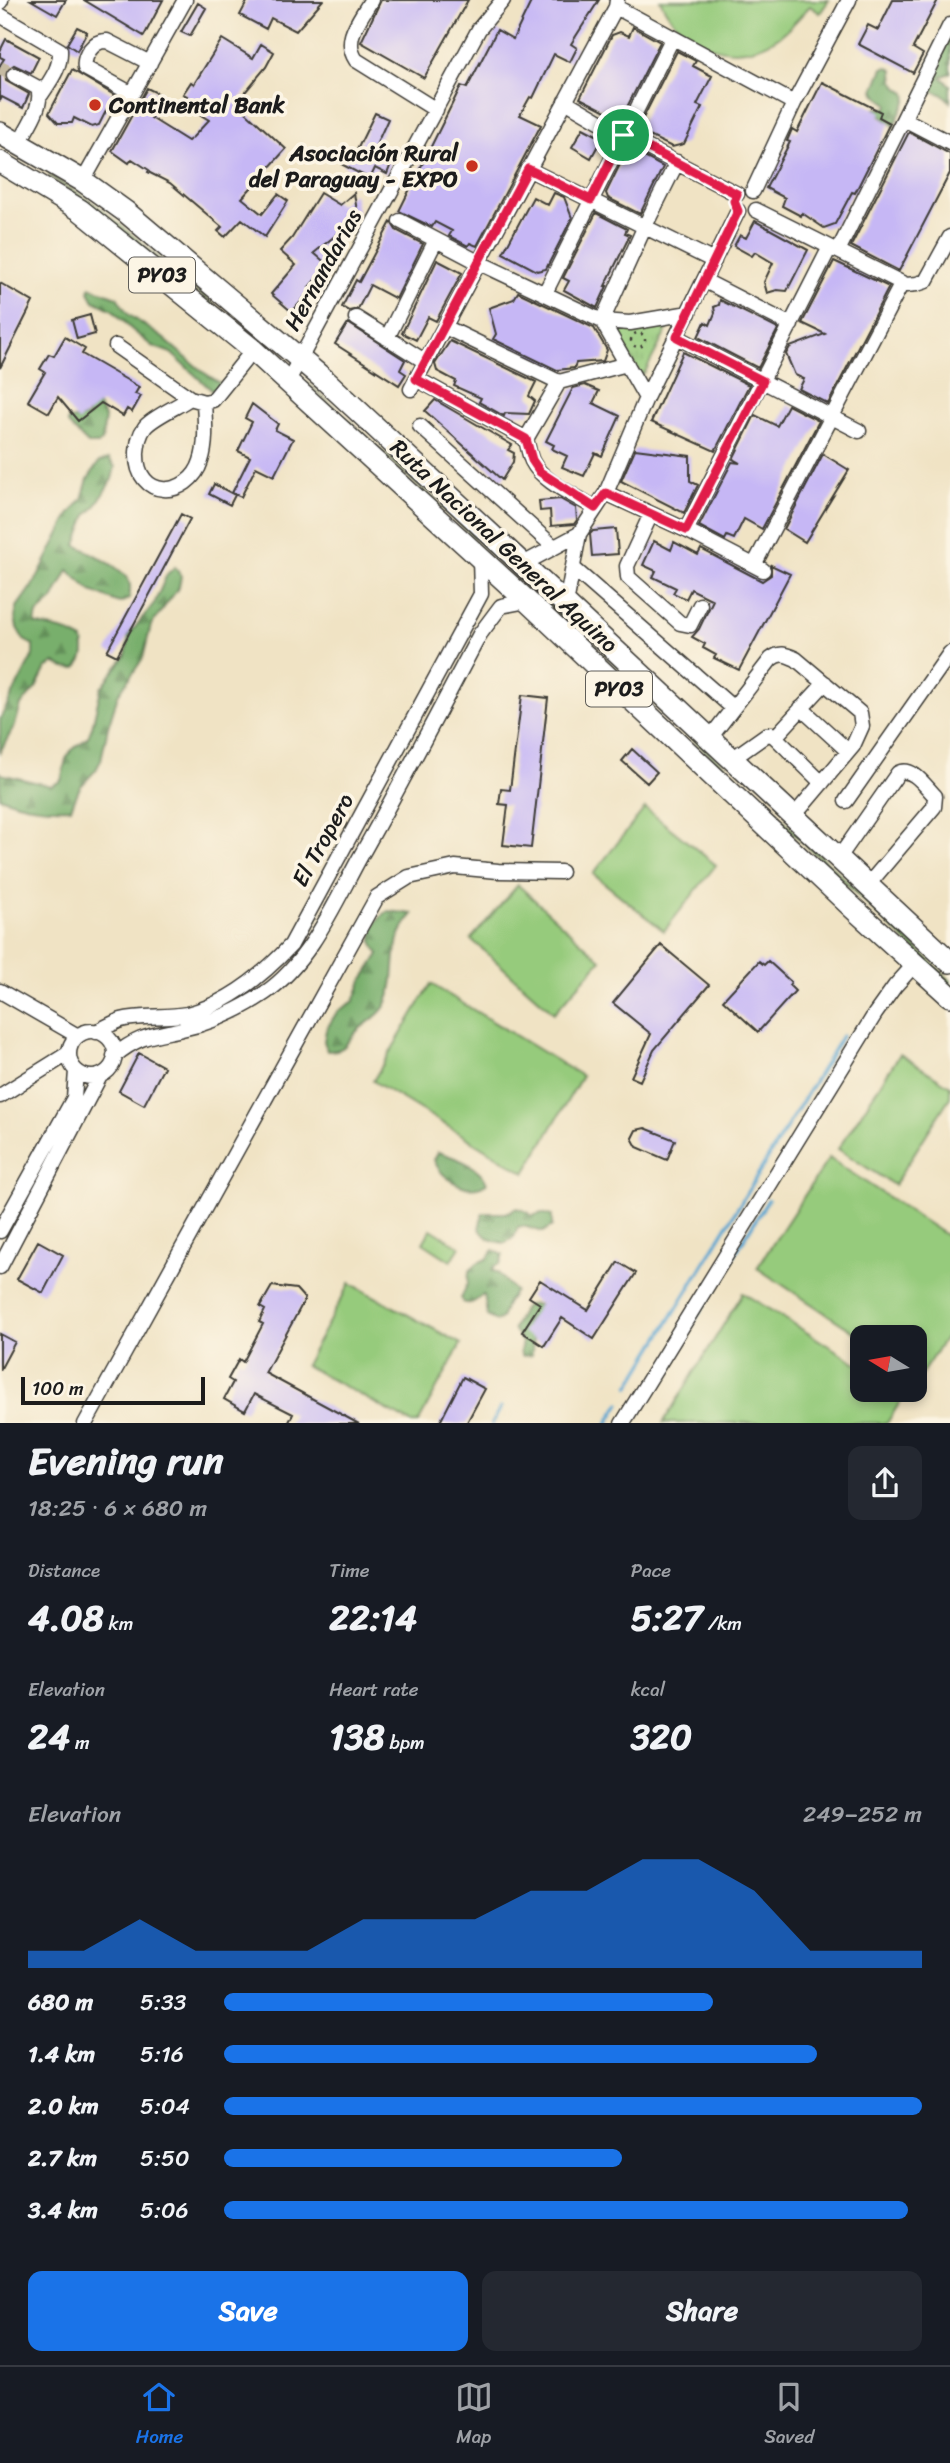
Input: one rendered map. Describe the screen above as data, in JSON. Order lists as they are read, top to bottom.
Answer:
{
  "streets": {
    "highway": ["PY03", "Ruta Nacional General Aquino"],
    "street": ["Hernandarias", "El Tropero"]
  },
  "crossings": [
    ["Hernandarias", "Ruta Nacional General Aquino"],
    ["Ruta Nacional General Aquino", "El Tropero"]
  ],
  "places": ["Continental Bank", "Asociación Rural del Paraguay - EXPO"],
  "scale_bar": "100 m",
  "north": "left",
  "page": {
    "scale": "100 m",
    "heading": ["Evening run", "18:25 · 6 × 680 m"],
    "stats": [
      ["Distance", "4.08 km"],
      ["Time", "22:14"],
      ["Pace", "5:27 /km"],
      ["Elevation", "24 m"],
      ["Heart rate", "138 bpm"],
      ["kcal", "320"]
    ],
    "chart": ["Elevation", "249–252 m"],
    "list": [
      {
        "name": "680 m",
        "note": "5:33"
      },
      {
        "name": "1.4 km",
        "note": "5:16"
      },
      {
        "name": "2.0 km",
        "note": "5:04"
      },
      {
        "name": "2.7 km",
        "note": "5:50"
      },
      {
        "name": "3.4 km",
        "note": "5:06"
      }
    ],
    "buttons": ["Save", "Share"],
    "tabs": ["Home", "Map", "Saved"]
  }
}
